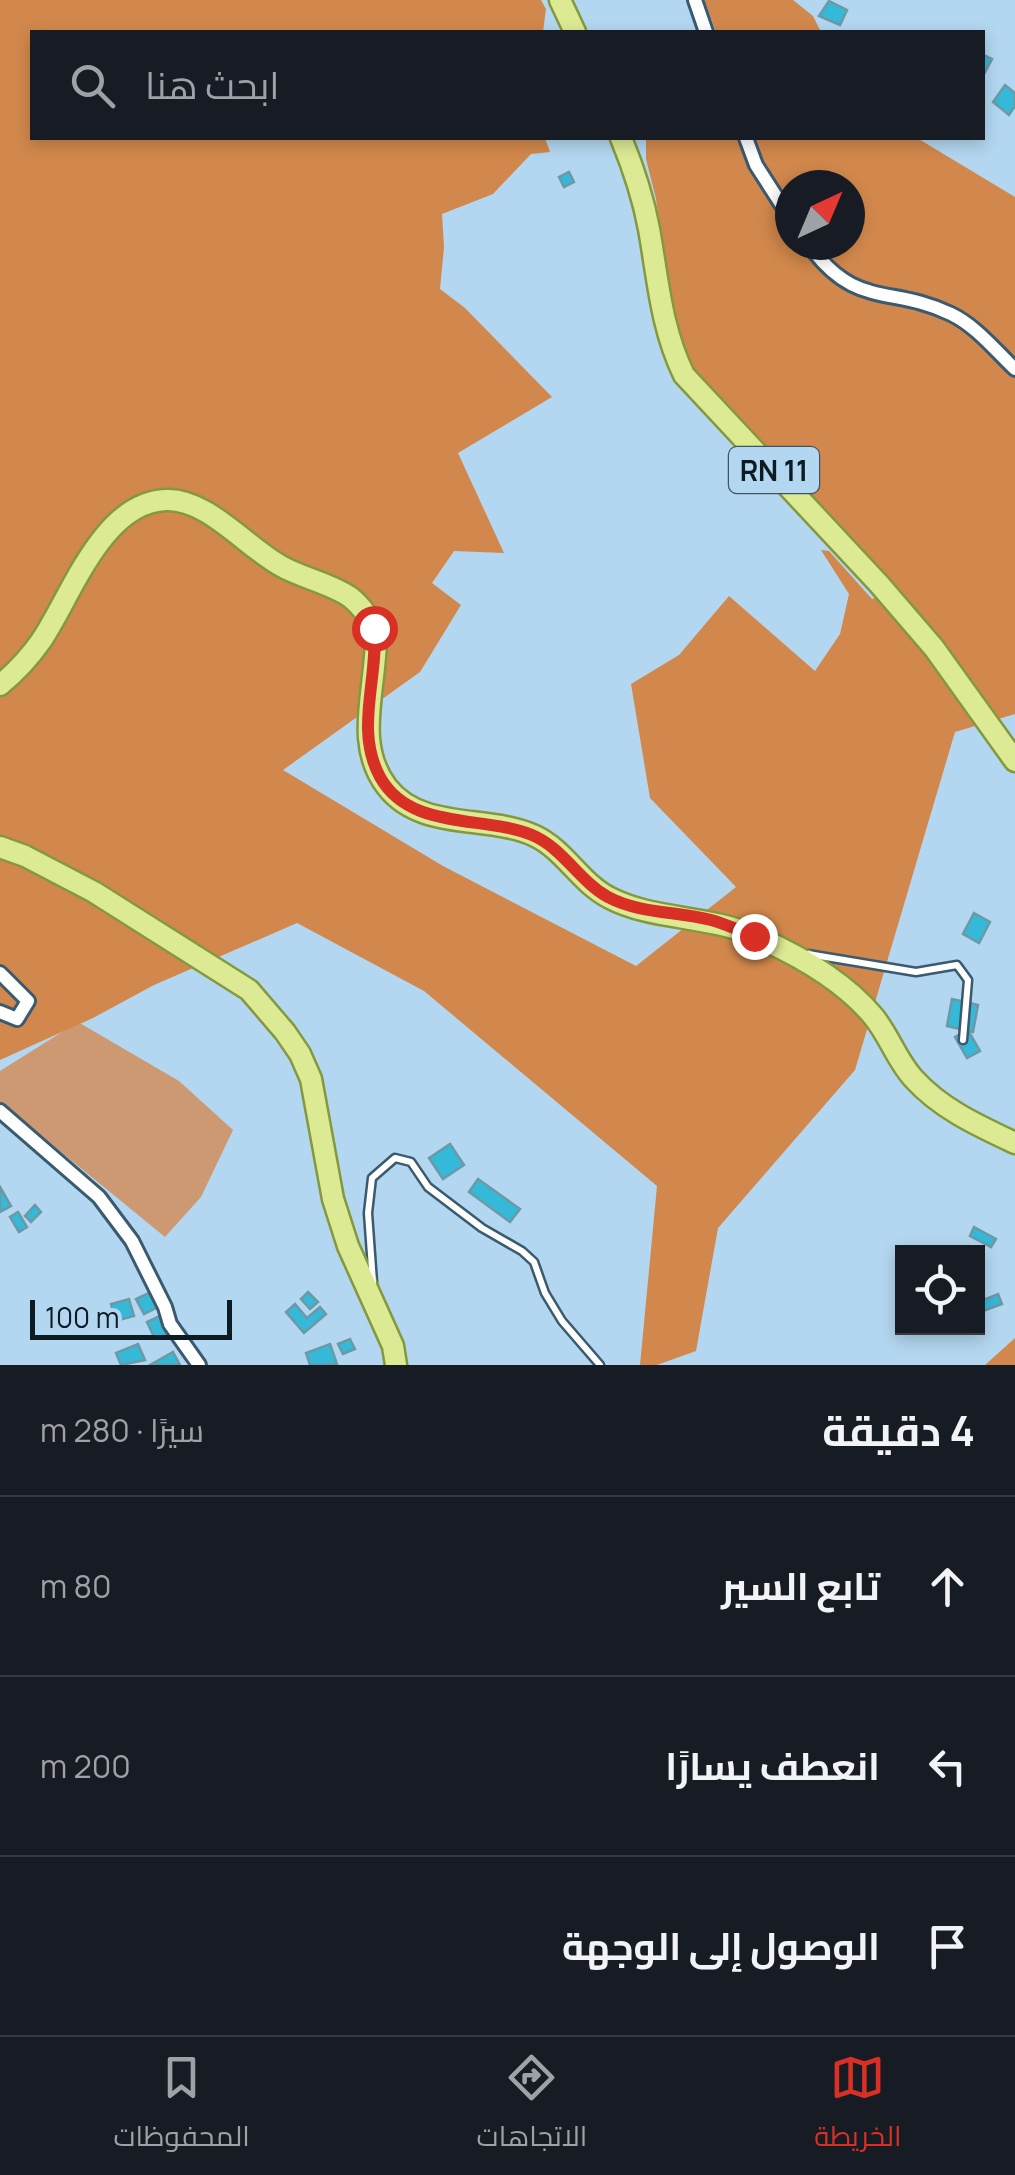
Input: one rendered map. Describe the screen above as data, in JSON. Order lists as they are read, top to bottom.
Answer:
{
  "streets": {
    "main road": ["RN 11"]
  },
  "scale_bar": "100 m",
  "north": "top right",
  "page": {
    "search": "ابحث هنا",
    "scale": "100 m",
    "heading": ["4 دقيقة", "سيرًا · 280 m"],
    "list": [
      ["تابع السير", "80 m"],
      ["انعطف يسارًا", "200 m"],
      "الوصول إلى الوجهة"
    ],
    "nav": ["الخريطة", "الاتجاهات", "المحفوظات"]
  }
}
